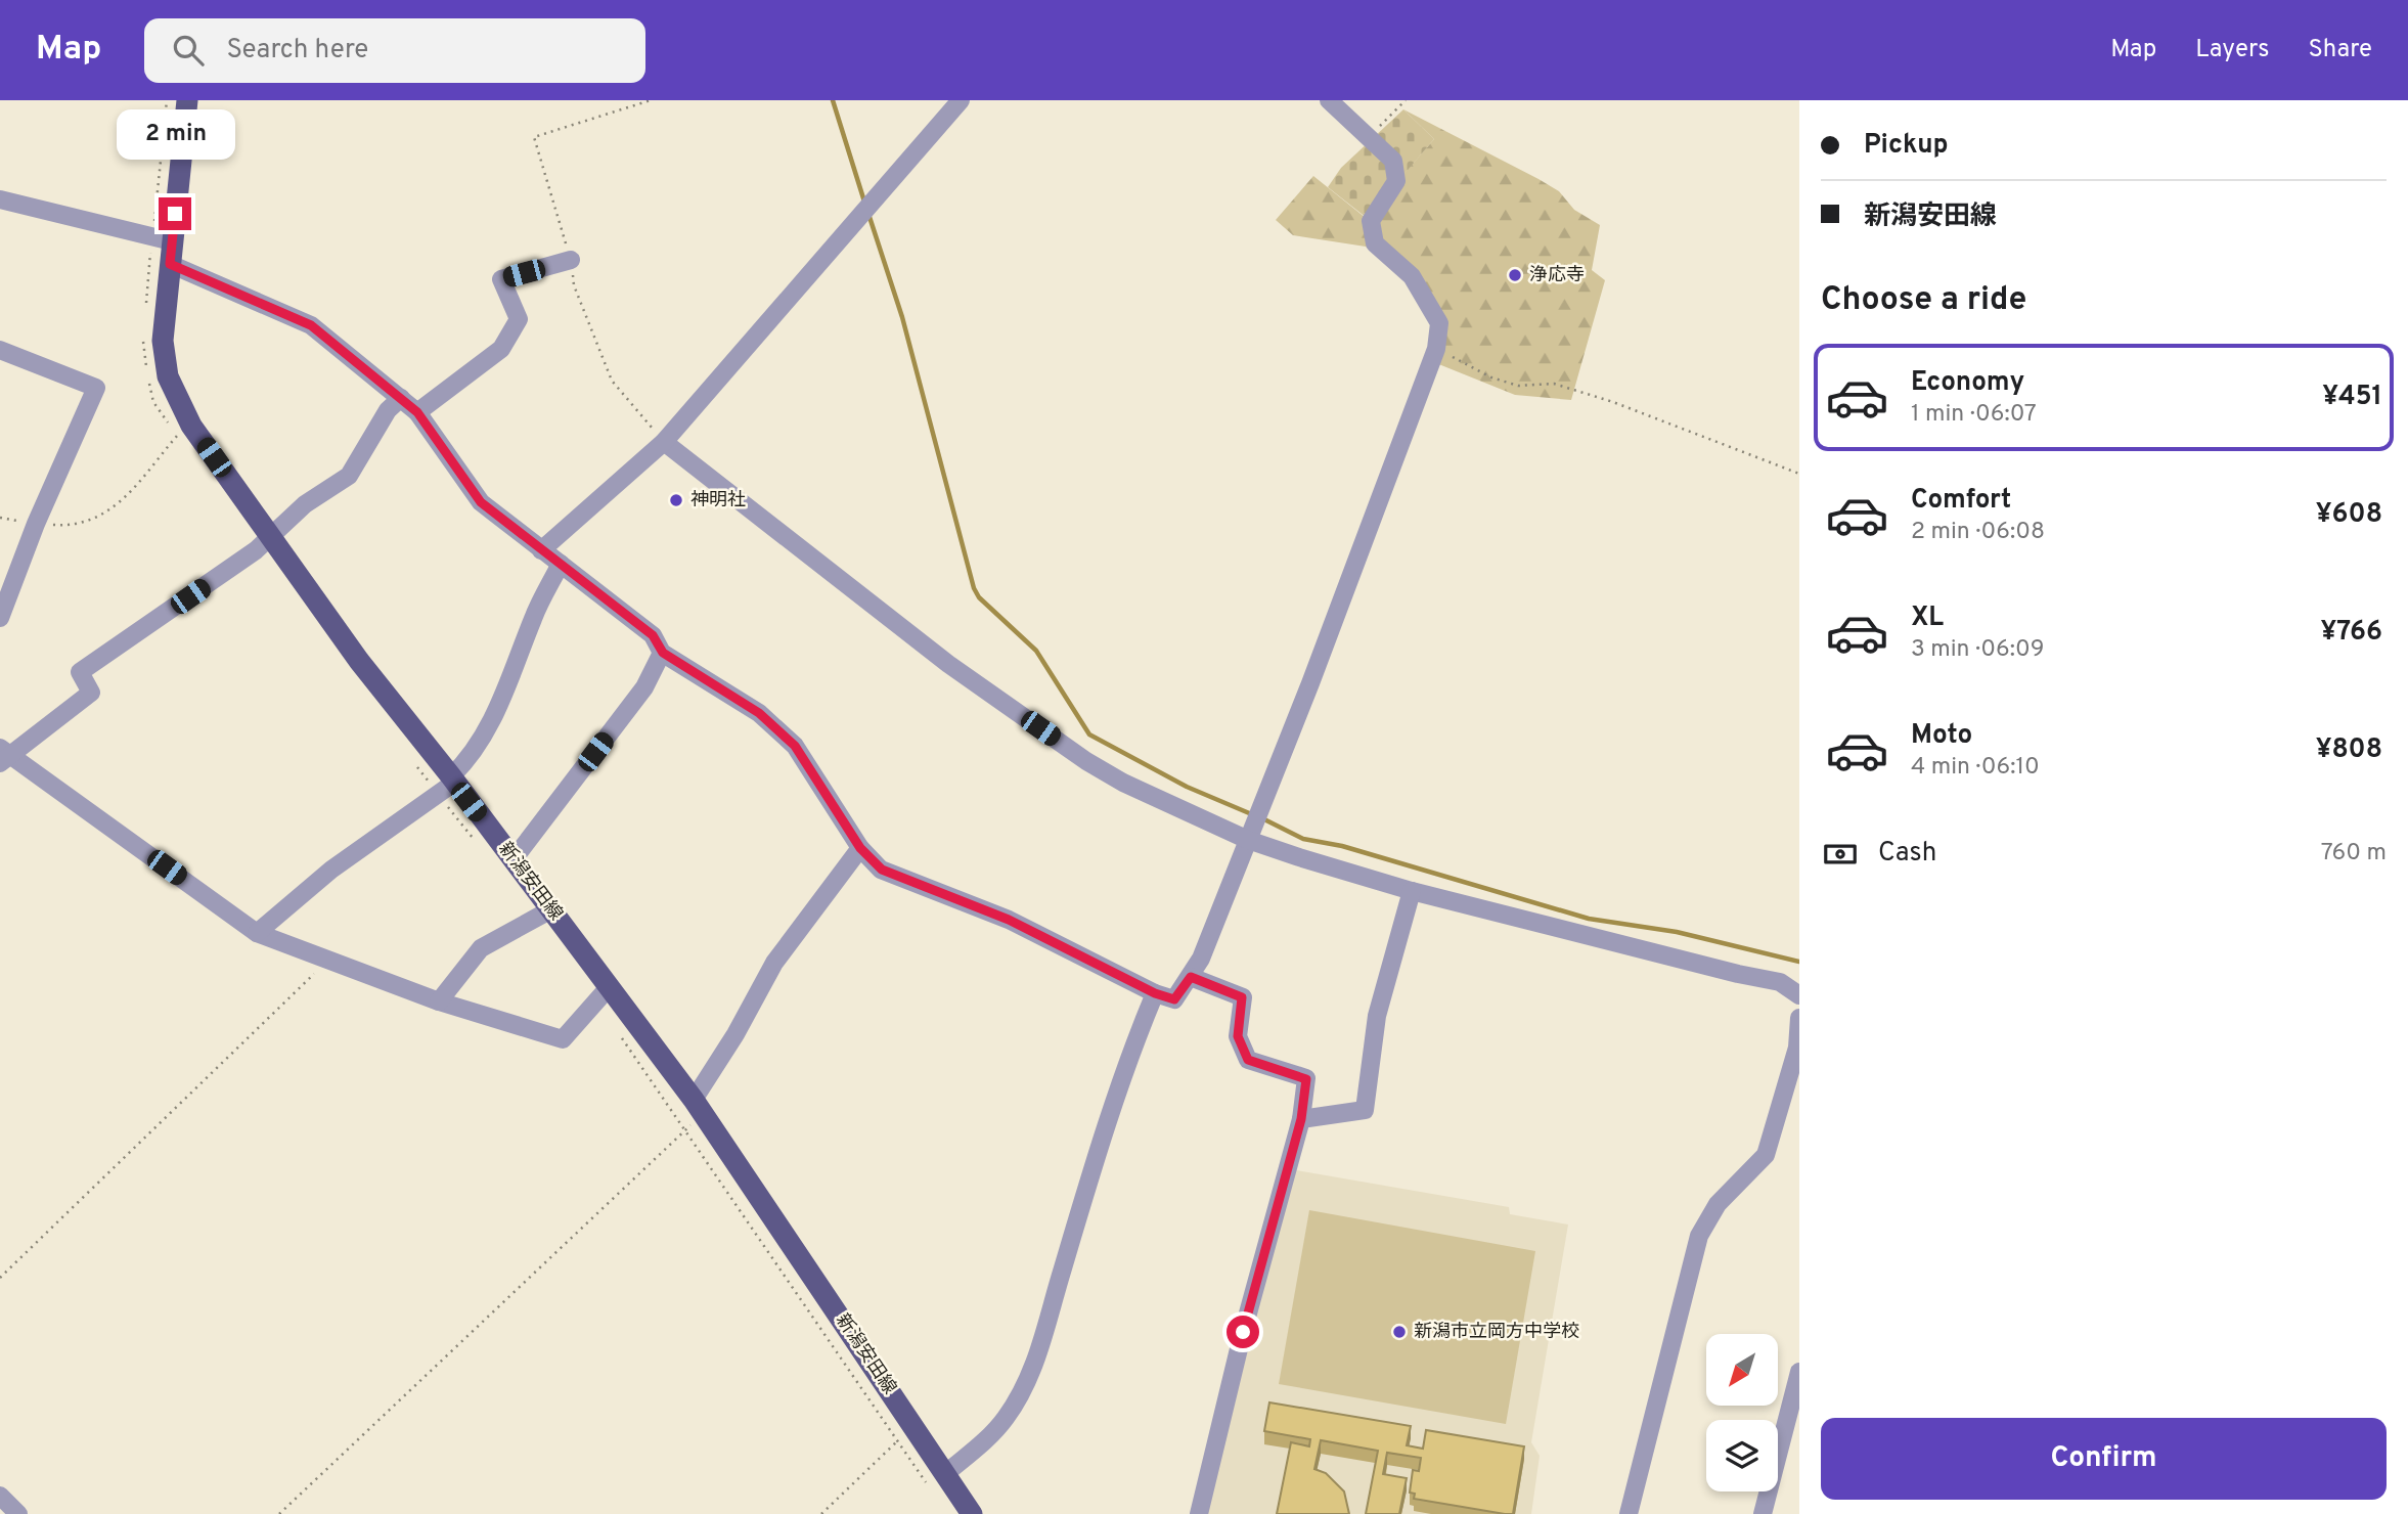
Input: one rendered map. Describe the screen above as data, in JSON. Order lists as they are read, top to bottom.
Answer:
{
  "streets": {
    "main road": ["新潟安田線"]
  },
  "places": ["浄応寺", "神明社", "新潟市立岡方中学校"],
  "north": "bottom left",
  "page": {
    "header": "Map",
    "search": "Search here",
    "nav": ["Map", "Layers", "Share"],
    "banner": ["Pickup", "新潟安田線"],
    "bubble": "2 min",
    "heading": "Choose a ride",
    "list": [
      {
        "name": "Economy",
        "note": "1 min · 06:07",
        "value": "¥451"
      },
      {
        "name": "Comfort",
        "note": "2 min · 06:08",
        "value": "¥608"
      },
      {
        "name": "XL",
        "note": "3 min · 06:09",
        "value": "¥766"
      },
      {
        "name": "Moto",
        "note": "4 min · 06:10",
        "value": "¥808"
      }
    ],
    "pay": ["Cash", "760 m"],
    "buttons": "Confirm"
  }
}
